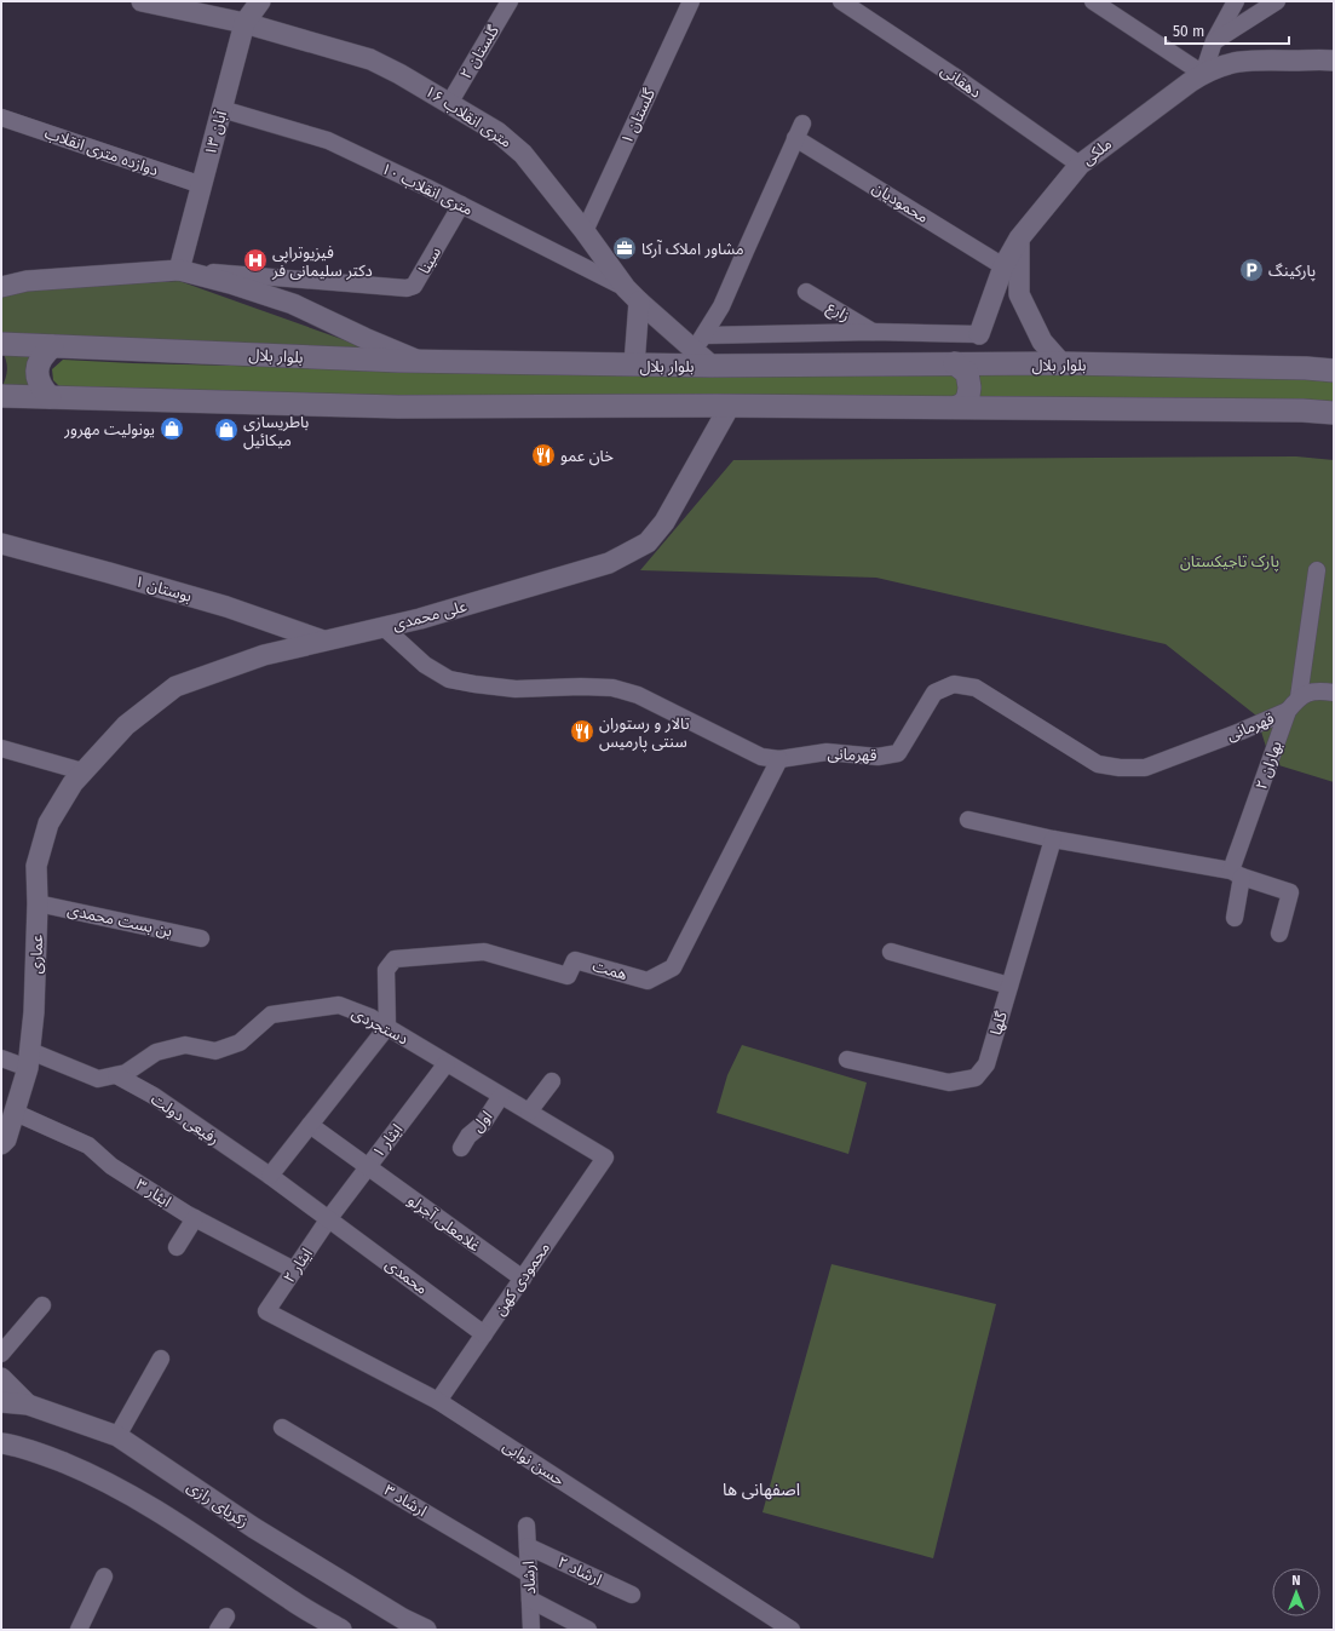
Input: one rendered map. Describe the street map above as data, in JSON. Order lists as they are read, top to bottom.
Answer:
{
  "streets": {
    "main road": ["بلوار بلال"],
    "street": [
      "گلستان ۲",
      "دهقانی",
      "۱۶ متری انقلاب",
      "گلستان ۱",
      "۱۳ آبان",
      "دوازده متری انقلاب",
      "ملکی",
      "۱۰ متری انقلاب",
      "محمودیان",
      "سینا",
      "زارع",
      "بوستان ۱",
      "علی محمدی",
      "قهرمانی",
      "بهاران ۲",
      "بن بست محمدی",
      "عماری",
      "همت",
      "گلها",
      "دستجردی",
      "رفیعی دولت",
      "اول",
      "۱ ایثار",
      "ایثار ۳",
      "غلامعلی آجرلو",
      "ایثار ۲",
      "محمدی",
      "محمودی کهن",
      "حسن نوابی",
      "ارشاد ۳",
      "زکریای رازی",
      "ارشاد ۲",
      "ارشاد"
    ]
  },
  "crossings": [
    ["گلستان ۲", "۱۶ متری انقلاب"],
    ["دهقانی", "ملکی"],
    ["۱۶ متری انقلاب", "گلستان ۱"],
    ["۱۶ متری انقلاب", "۱۳ آبان"],
    ["۱۶ متری انقلاب", "۱۰ متری انقلاب"],
    ["۱۶ متری انقلاب", "محمودیان"],
    ["۱۶ متری انقلاب", "بلوار بلال"],
    ["۱۳ آبان", "دوازده متری انقلاب"],
    ["۱۳ آبان", "۱۰ متری انقلاب"],
    ["۱۳ آبان", "سینا"],
    ["ملکی", "محمودیان"],
    ["۱۰ متری انقلاب", "سینا"],
    ["بوستان ۱", "علی محمدی"],
    ["علی محمدی", "قهرمانی"],
    ["علی محمدی", "عماری"],
    ["قهرمانی", "بهاران ۲"],
    ["قهرمانی", "همت"],
    ["بن بست محمدی", "عماری"],
    ["عماری", "ایثار ۳"],
    ["همت", "دستجردی"],
    ["دستجردی", "رفیعی دولت"],
    ["دستجردی", "اول"],
    ["دستجردی", "۱ ایثار"],
    ["دستجردی", "محمودی کهن"],
    ["رفیعی دولت", "۱ ایثار"],
    ["رفیعی دولت", "ایثار ۲"],
    ["رفیعی دولت", "محمدی"],
    ["۱ ایثار", "غلامعلی آجرلو"],
    ["۱ ایثار", "ایثار ۲"],
    ["۱ ایثار", "محمدی"],
    ["ایثار ۳", "ایثار ۲"],
    ["غلامعلی آجرلو", "محمودی کهن"],
    ["ایثار ۲", "محمدی"],
    ["ایثار ۲", "حسن نوابی"],
    ["محمدی", "محمودی کهن"],
    ["محمودی کهن", "حسن نوابی"],
    ["ارشاد ۳", "ارشاد"],
    ["ارشاد ۲", "ارشاد"]
  ],
  "districts": ["اصفهانی ها"],
  "parks": ["پارک تاجیکستان"],
  "places": {
    "office": ["مشاور املاک آرکا"],
    "hospital": ["فیزیوتراپی دکتر سلیمانی فر"],
    "parking": ["پارکینگ"],
    "shop": ["یونولیت مهرور", "باطریسازی میکائیل"],
    "restaurant": ["خان عمو", "تالار و رستوران سنتی پارمیس"]
  },
  "scale_bar": "50 m",
  "north": "top"
}
